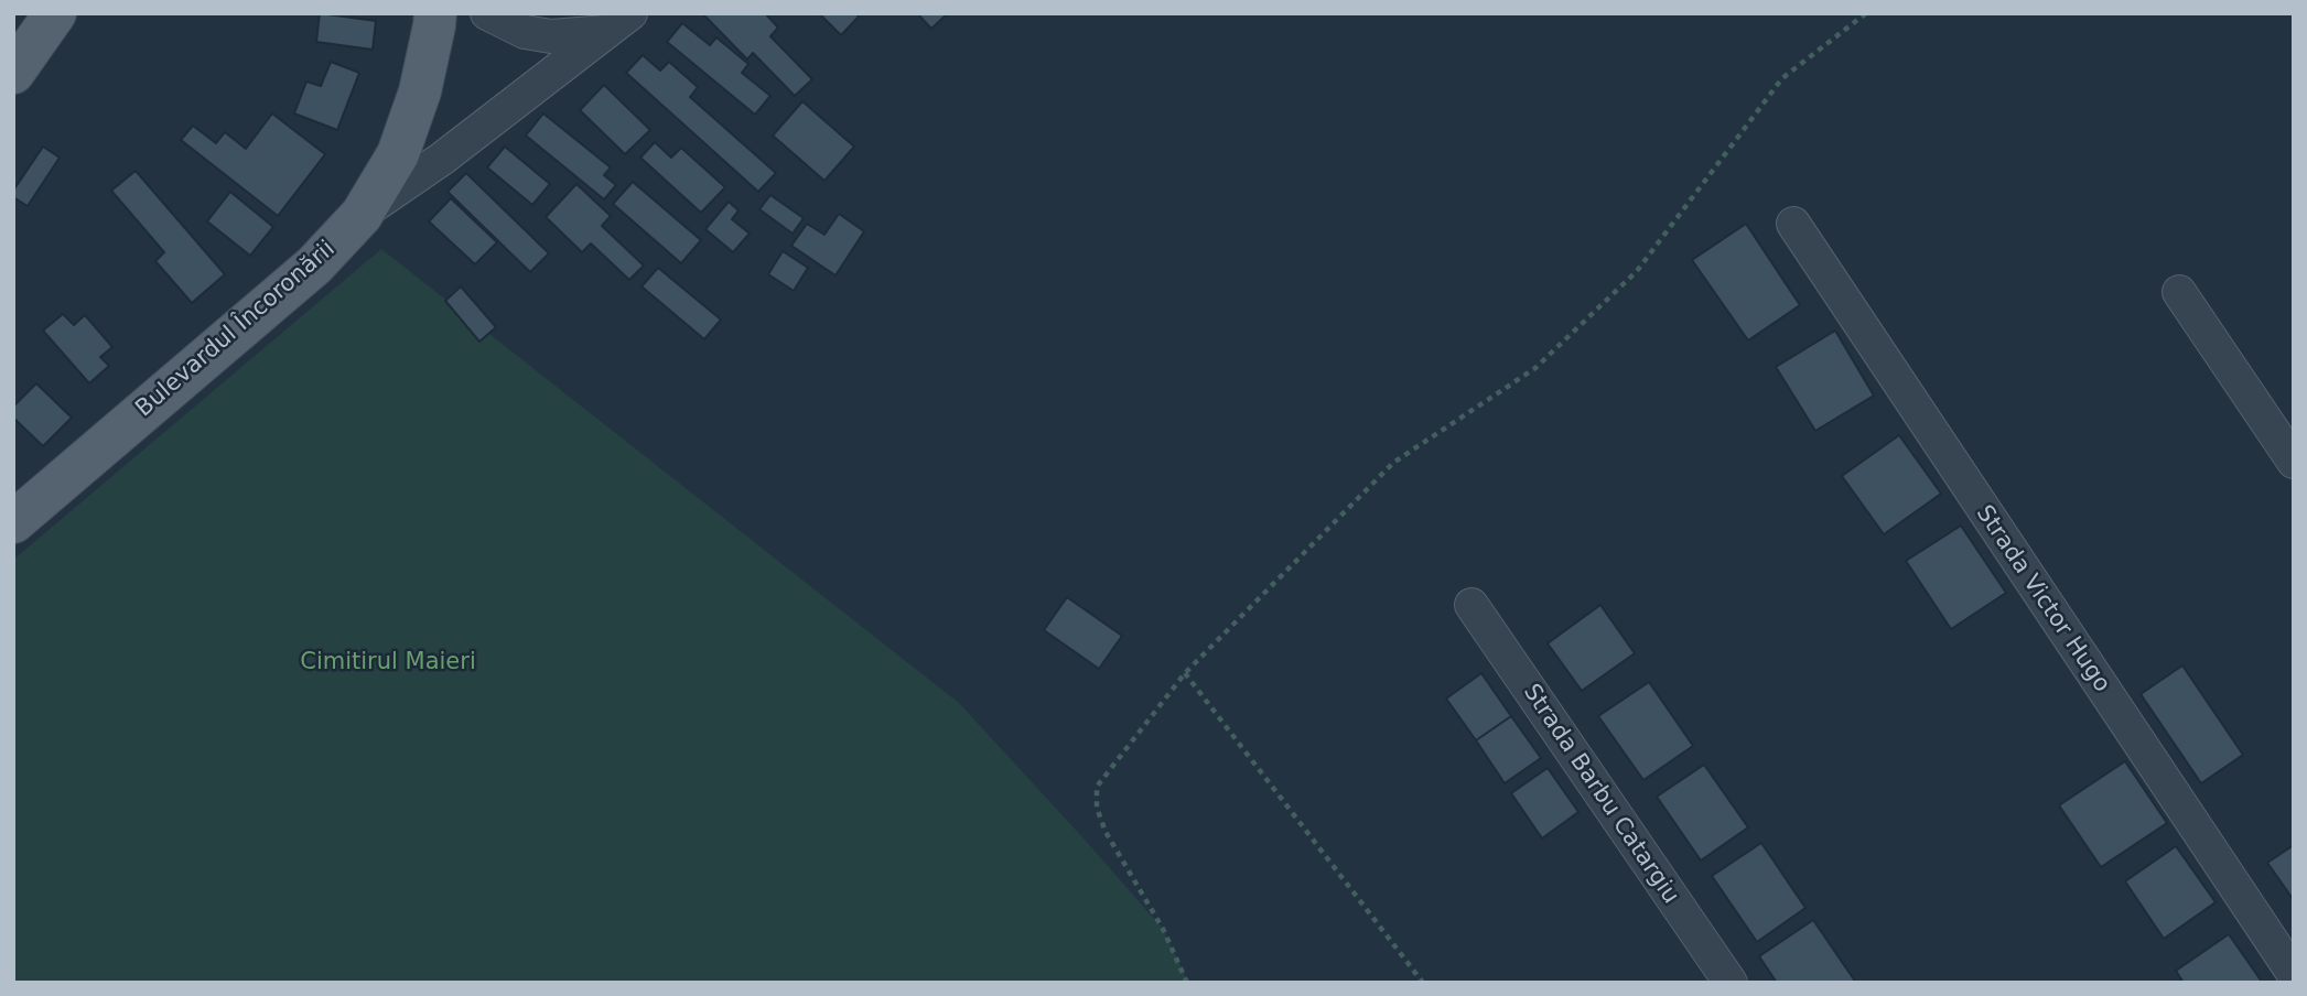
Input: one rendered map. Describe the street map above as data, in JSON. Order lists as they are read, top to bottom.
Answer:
{
  "streets": {
    "main road": ["Bulevardul Încoronării"],
    "street": ["Strada Victor Hugo", "Strada Barbu Catargiu"]
  },
  "parks": ["Cimitirul Maieri"]
}
